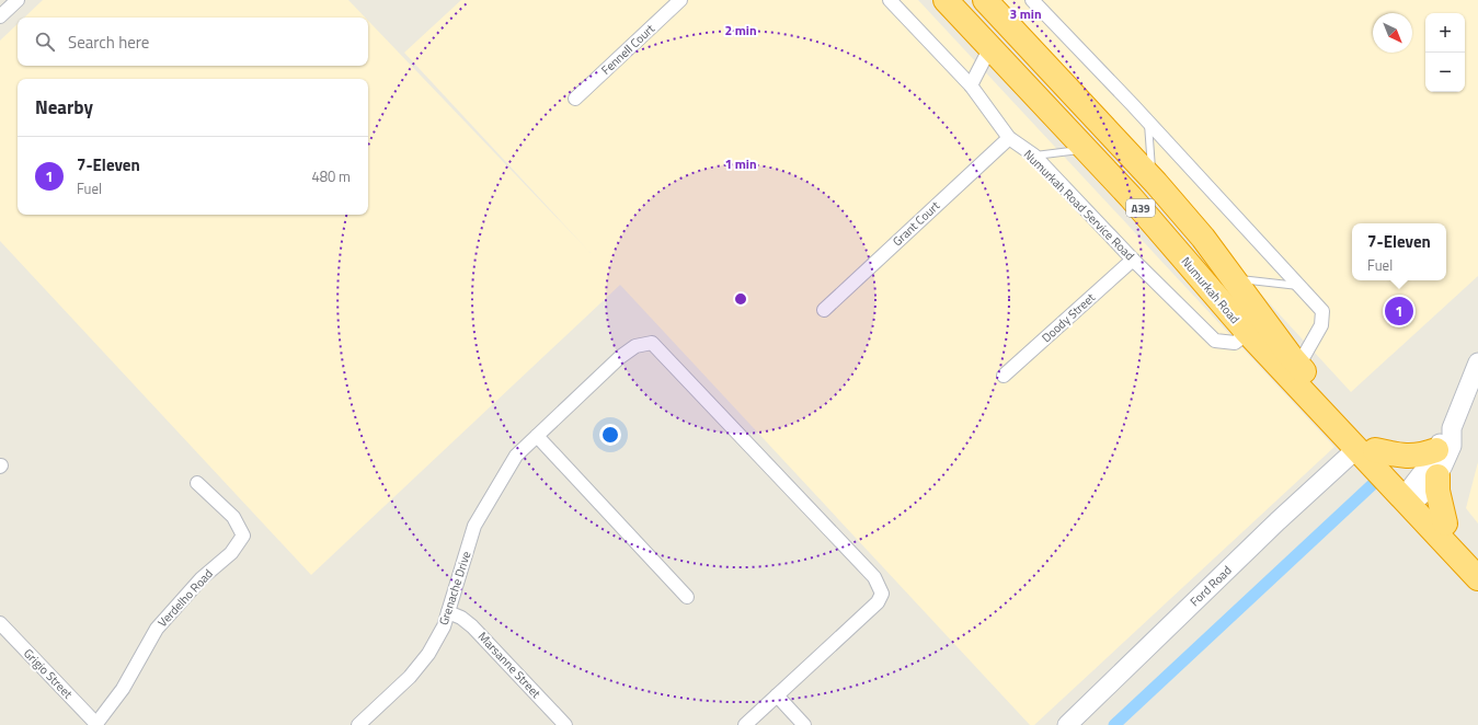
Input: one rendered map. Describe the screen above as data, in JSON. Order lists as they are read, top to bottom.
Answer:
{
  "streets": {
    "highway": ["A39", "Numurkah Road"],
    "street": [
      "Fennell Court",
      "Numurkah Road Service Road",
      "Grant Court",
      "Doody Street",
      "Ford Road",
      "Grenache Drive",
      "Verdelho Road",
      "Marsanne Street",
      "Grigio Street"
    ]
  },
  "crossings": [
    ["Numurkah Road Service Road", "Grant Court"],
    ["Numurkah Road Service Road", "Numurkah Road"],
    ["Numurkah Road Service Road", "Doody Street"],
    ["Numurkah Road", "Ford Road"],
    ["Grenache Drive", "Marsanne Street"],
    ["Verdelho Road", "Grigio Street"]
  ],
  "north": "bottom right",
  "page": {
    "map_buttons": ["+", "−"],
    "search": "Search here",
    "heading": "Nearby",
    "list": [
      {
        "mark": "1",
        "name": "7-Eleven",
        "note": "Fuel",
        "value": "480 m"
      }
    ],
    "popup": ["7-Eleven", "Fuel"],
    "pins": "1"
  },
  "rings": ["3 min", "2 min", "1 min"]
}
